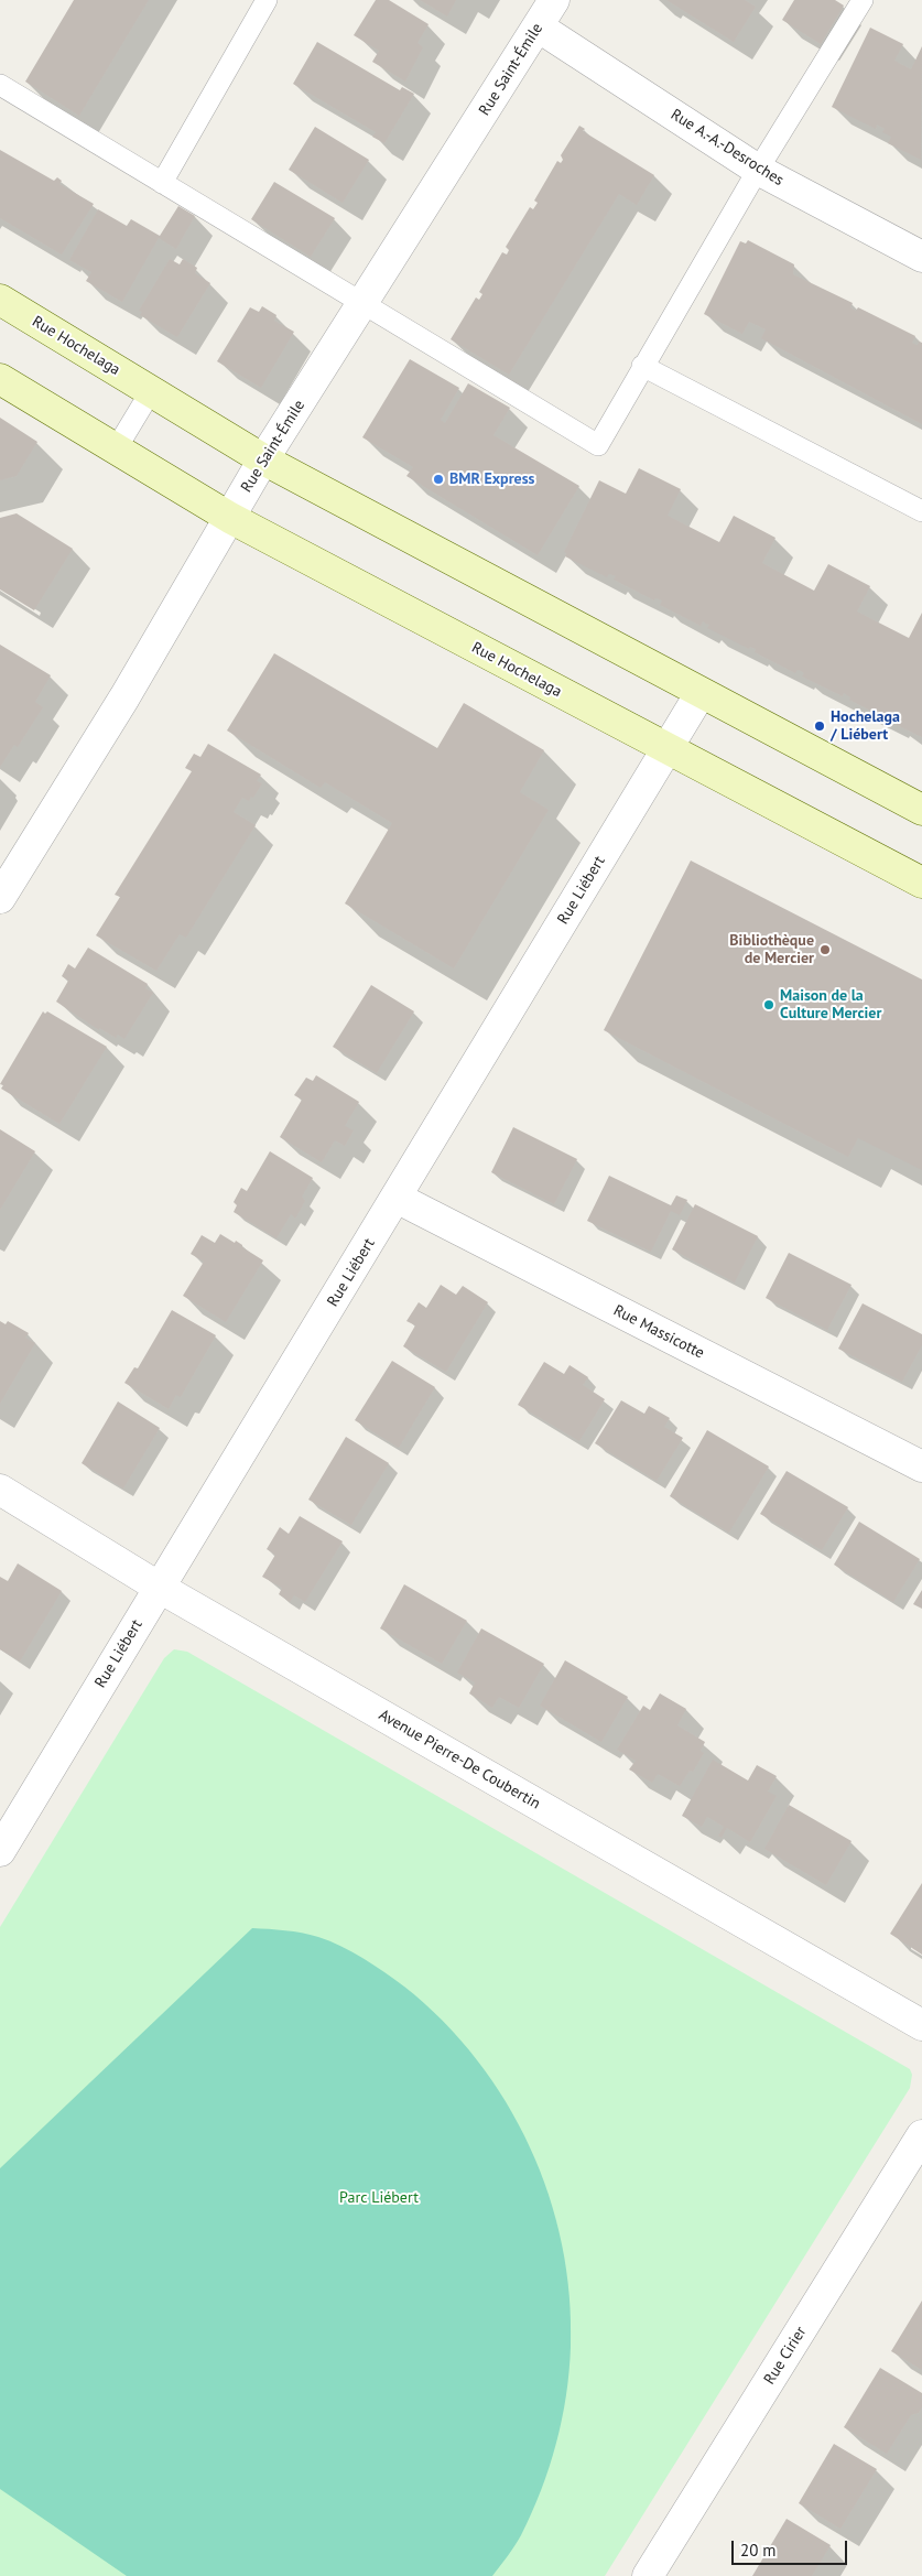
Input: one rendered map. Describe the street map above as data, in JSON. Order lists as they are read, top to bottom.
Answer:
{
  "streets": {
    "main road": ["Rue Hochelaga"],
    "street": [
      "Rue Saint-Émile",
      "Rue A.-A.-Desroches",
      "Rue Liébert",
      "Rue Massicotte",
      "Avenue Pierre-De Coubertin",
      "Rue Cirier"
    ]
  },
  "crossings": [
    ["Rue Saint-Émile", "Rue A.-A.-Desroches"],
    ["Rue Saint-Émile", "Rue Hochelaga"],
    ["Rue Hochelaga", "Rue Liébert"],
    ["Rue Liébert", "Rue Massicotte"],
    ["Rue Liébert", "Avenue Pierre-De Coubertin"]
  ],
  "parks": ["Parc Liébert"],
  "places": [
    "BMR Express",
    "Hochelaga / Liébert",
    "Bibliothèque de Mercier",
    "Maison de la Culture Mercier"
  ],
  "scale_bar": "20 m"
}
